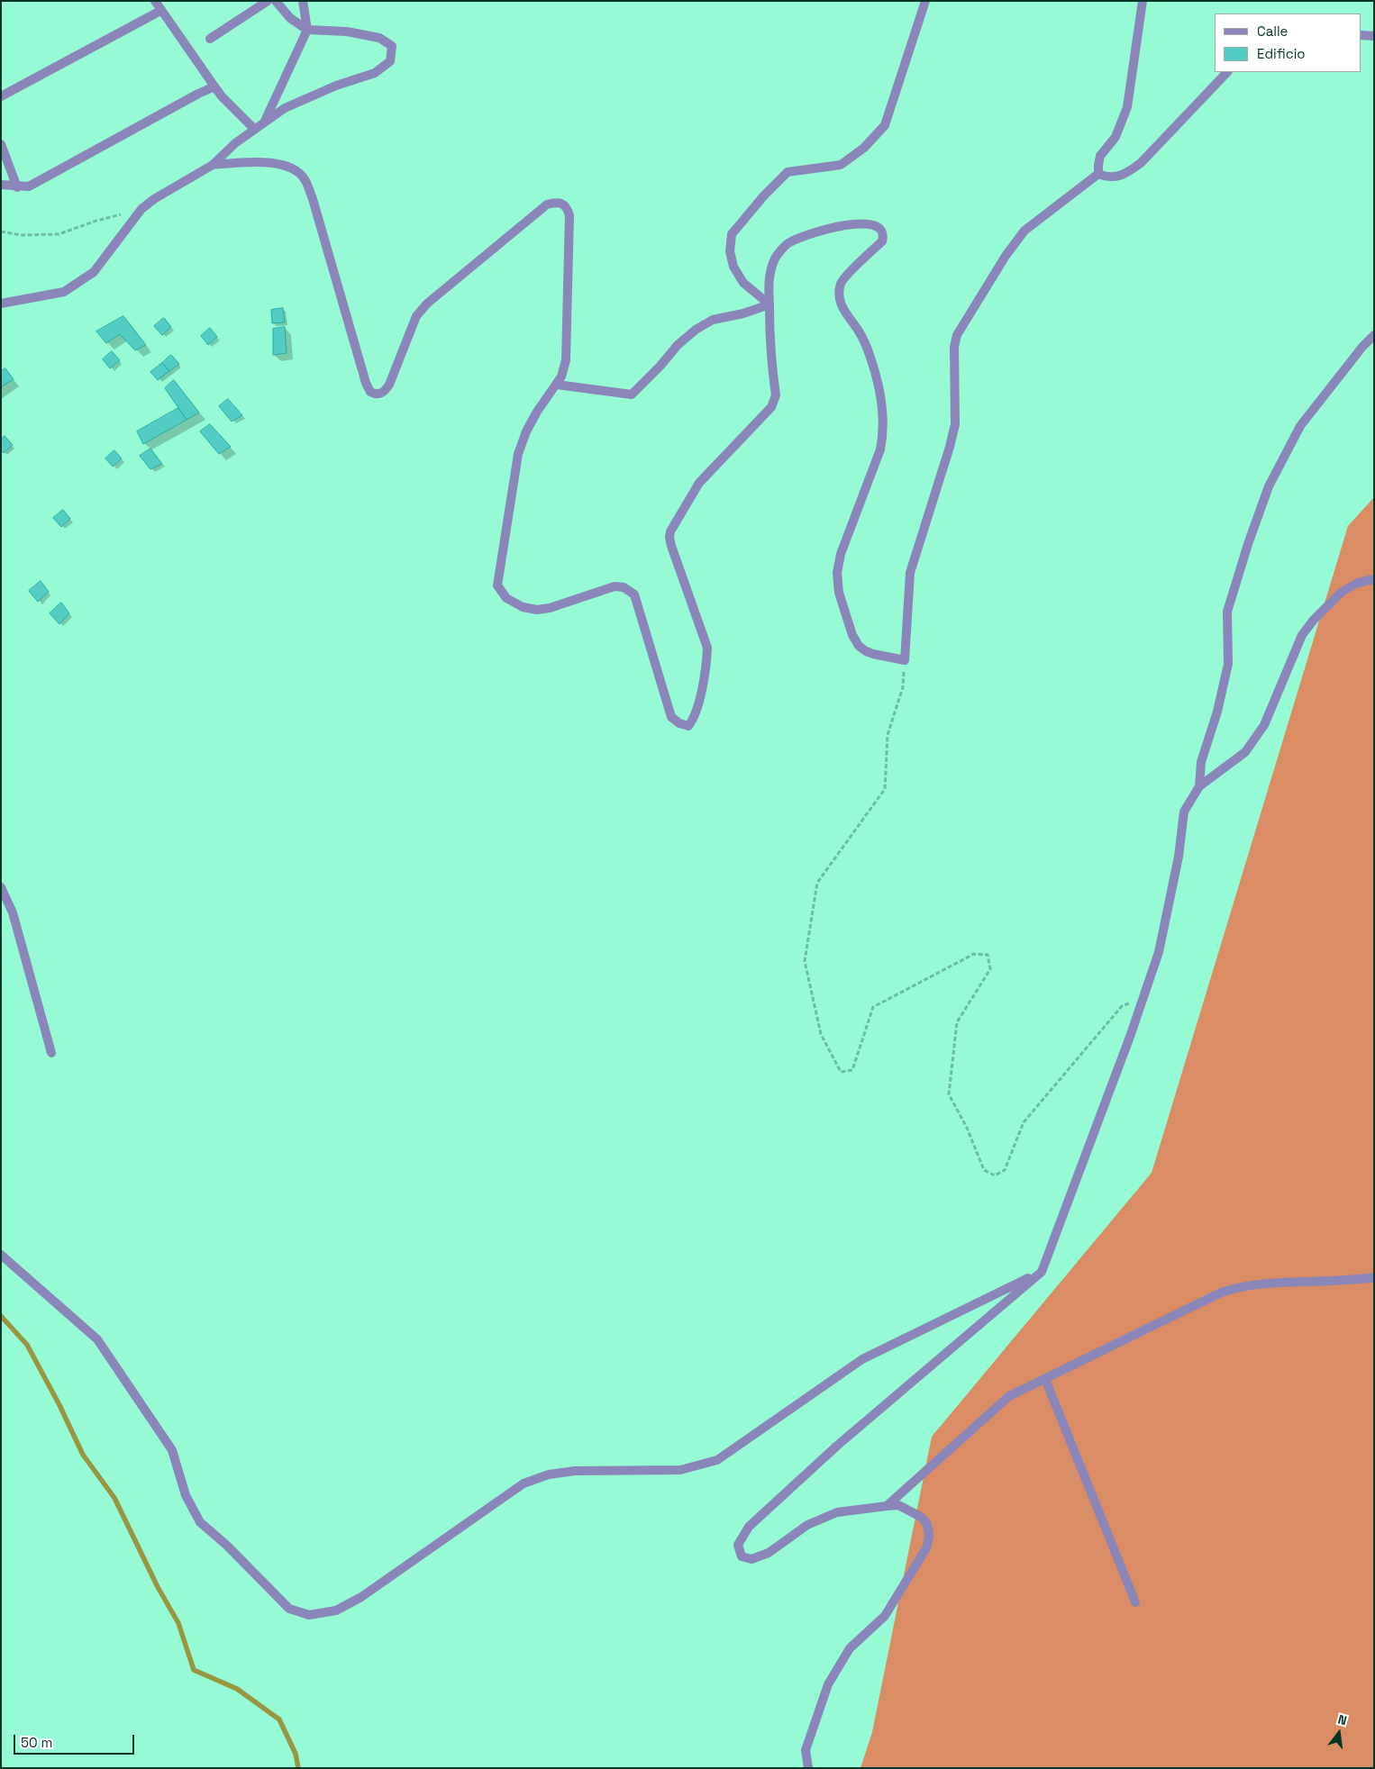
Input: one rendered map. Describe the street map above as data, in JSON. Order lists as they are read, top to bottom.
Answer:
{
  "legend": ["Calle", "Edificio"],
  "scale_bar": "50 m",
  "north": "top"
}
